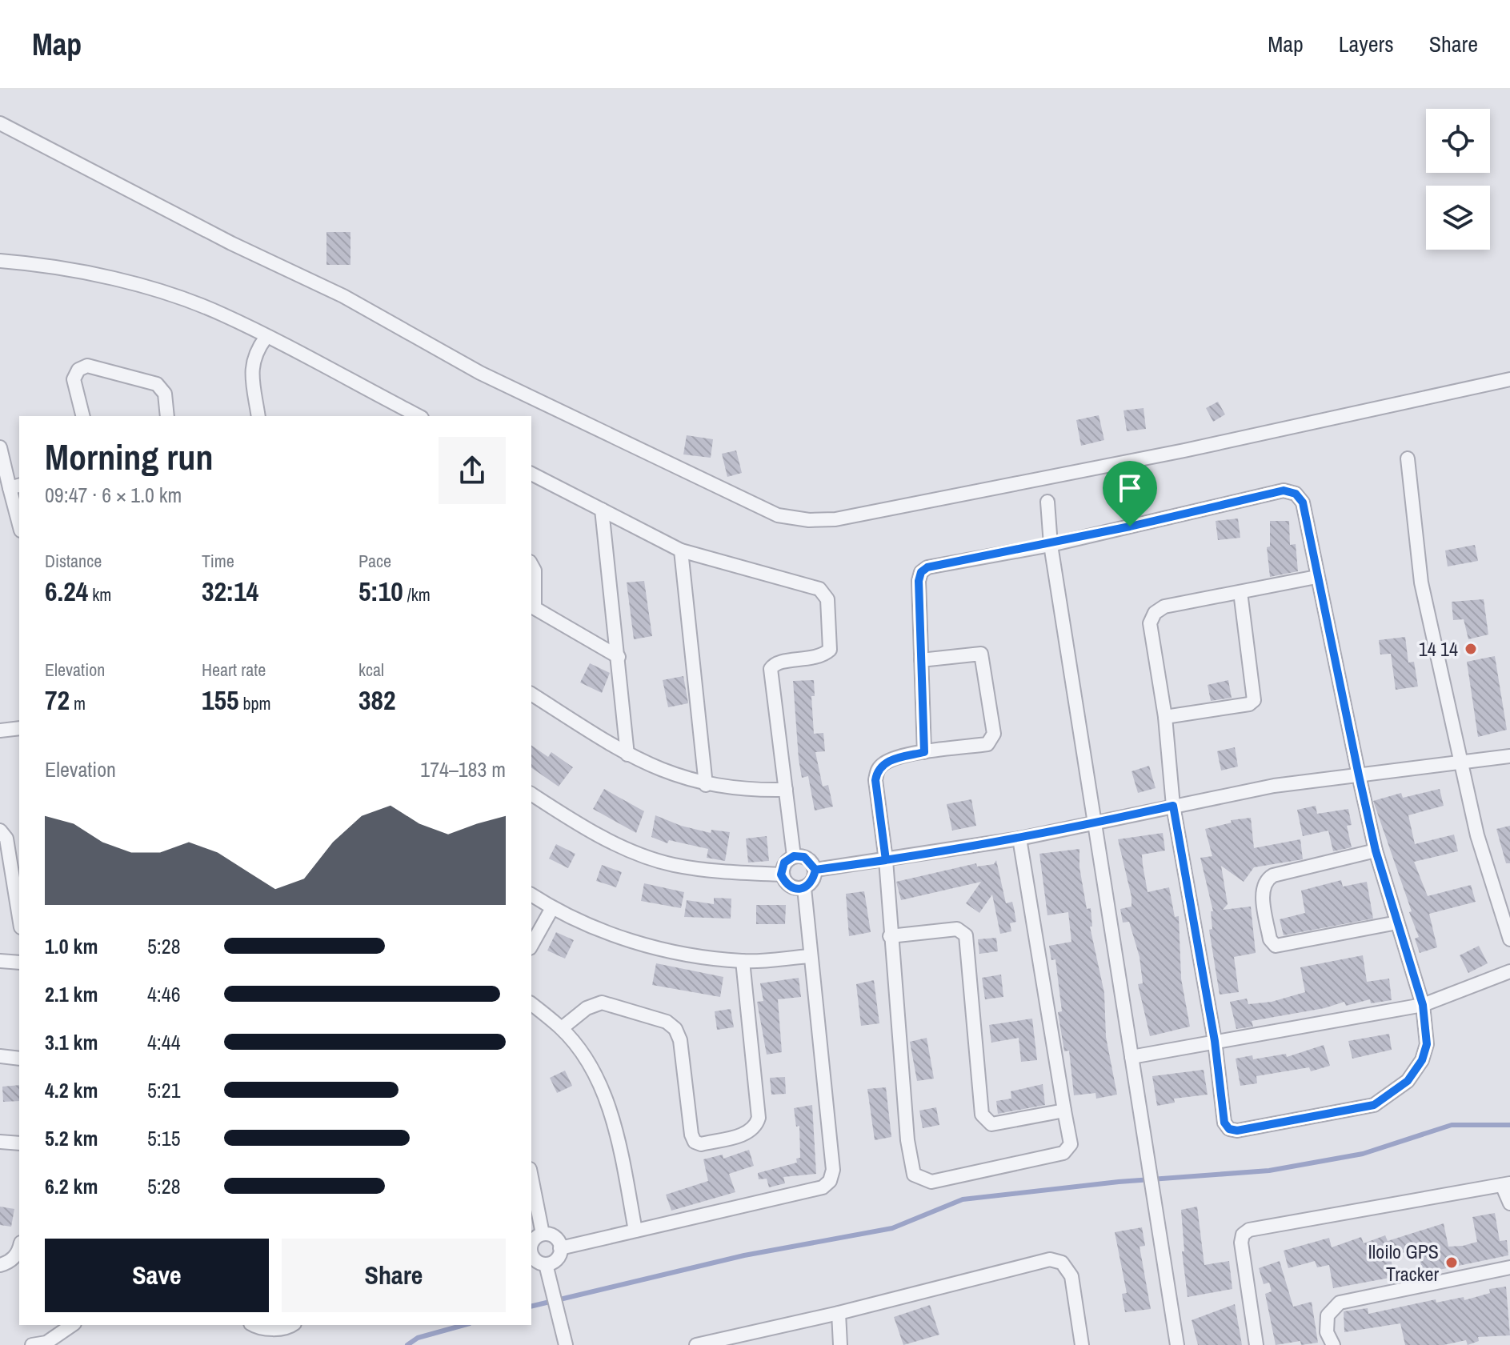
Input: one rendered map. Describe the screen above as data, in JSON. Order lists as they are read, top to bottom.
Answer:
{
  "places": ["14 14", "Iloilo GPS Tracker"],
  "page": {
    "header": "Map",
    "nav": ["Map", "Layers", "Share"],
    "heading": ["Morning run", "09:47 · 6 × 1.0 km"],
    "stats": [
      ["Distance", "6.24 km"],
      ["Time", "32:14"],
      ["Pace", "5:10 /km"],
      ["Elevation", "72 m"],
      ["Heart rate", "155 bpm"],
      ["kcal", "382"]
    ],
    "chart": ["Elevation", "174–183 m"],
    "list": [
      {
        "name": "1.0 km",
        "note": "5:28"
      },
      {
        "name": "2.1 km",
        "note": "4:46"
      },
      {
        "name": "3.1 km",
        "note": "4:44"
      },
      {
        "name": "4.2 km",
        "note": "5:21"
      },
      {
        "name": "5.2 km",
        "note": "5:15"
      },
      {
        "name": "6.2 km",
        "note": "5:28"
      }
    ],
    "buttons": ["Save", "Share"]
  }
}
